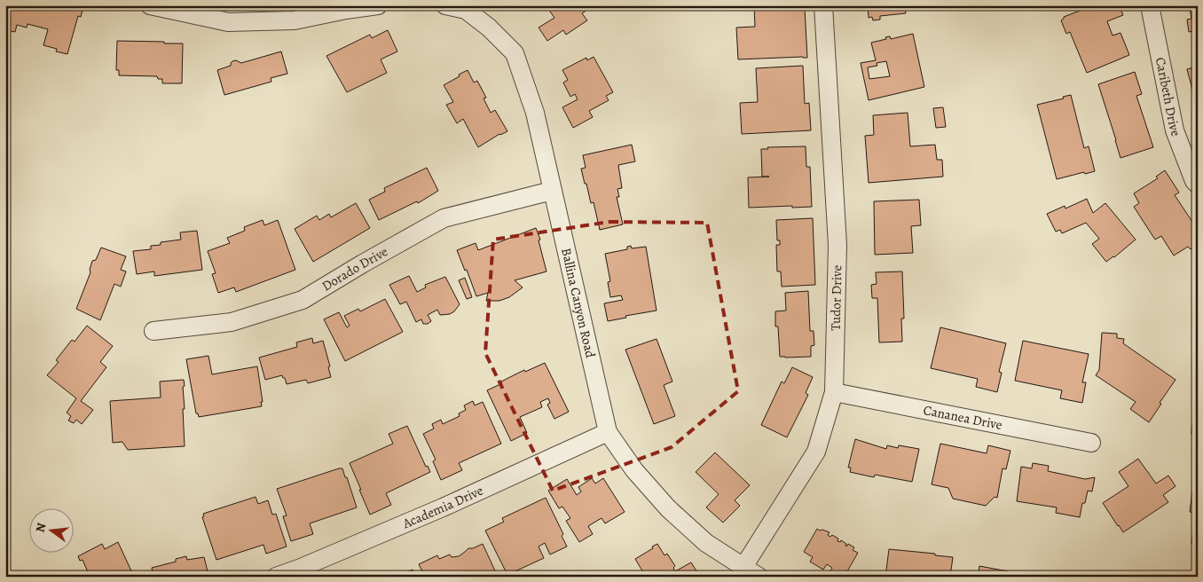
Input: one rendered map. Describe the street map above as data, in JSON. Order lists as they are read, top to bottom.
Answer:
{
  "streets": {
    "street": [
      "Caribeth Drive",
      "Dorado Drive",
      "Tudor Drive",
      "Ballina Canyon Road",
      "Cananea Drive",
      "Academia Drive"
    ]
  },
  "crossings": [
    ["Dorado Drive", "Ballina Canyon Road"],
    ["Tudor Drive", "Ballina Canyon Road"],
    ["Tudor Drive", "Cananea Drive"],
    ["Ballina Canyon Road", "Academia Drive"]
  ],
  "north": "left"
}
